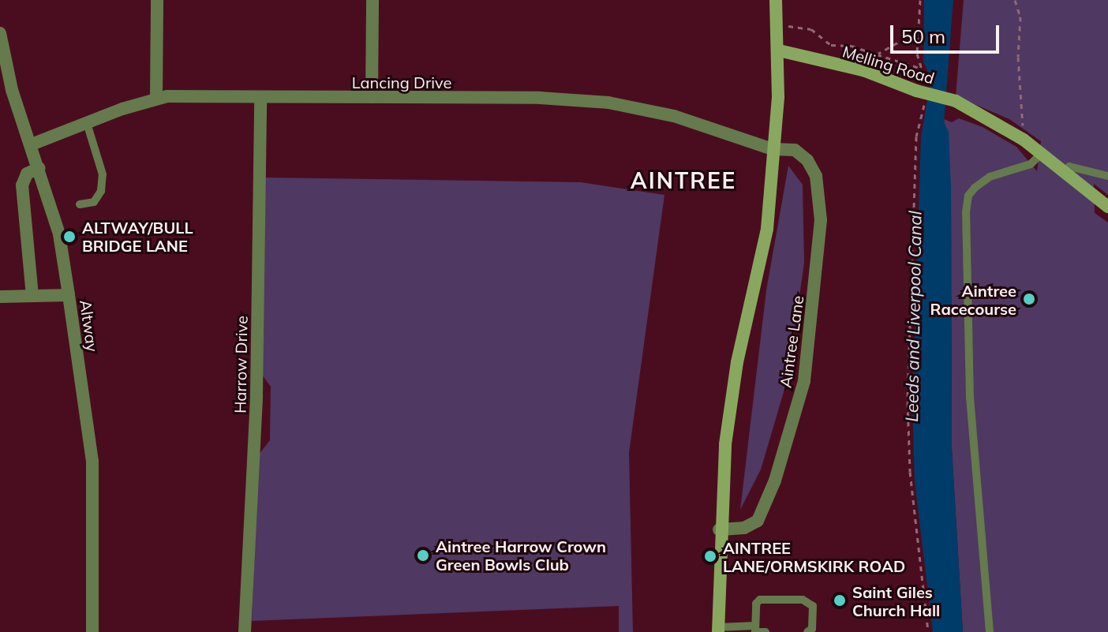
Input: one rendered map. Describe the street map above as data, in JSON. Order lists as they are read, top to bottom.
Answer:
{
  "streets": {
    "main road": ["Melling Road"],
    "street": [
      "Lancing Drive",
      "Altway",
      "Aintree Lane",
      "Harrow Drive"
    ]
  },
  "crossings": [
    ["Lancing Drive", "Altway"],
    ["Lancing Drive", "Aintree Lane"],
    ["Lancing Drive", "Harrow Drive"]
  ],
  "districts": ["AINTREE"],
  "water": ["Leeds and Liverpool Canal"],
  "places": [
    "ALTWAY/BULL BRIDGE LANE",
    "Aintree Racecourse",
    "Aintree Harrow Crown Green Bowls Club",
    "AINTREE LANE/ORMSKIRK ROAD",
    "Saint Giles Church Hall"
  ],
  "scale_bar": "50 m"
}
